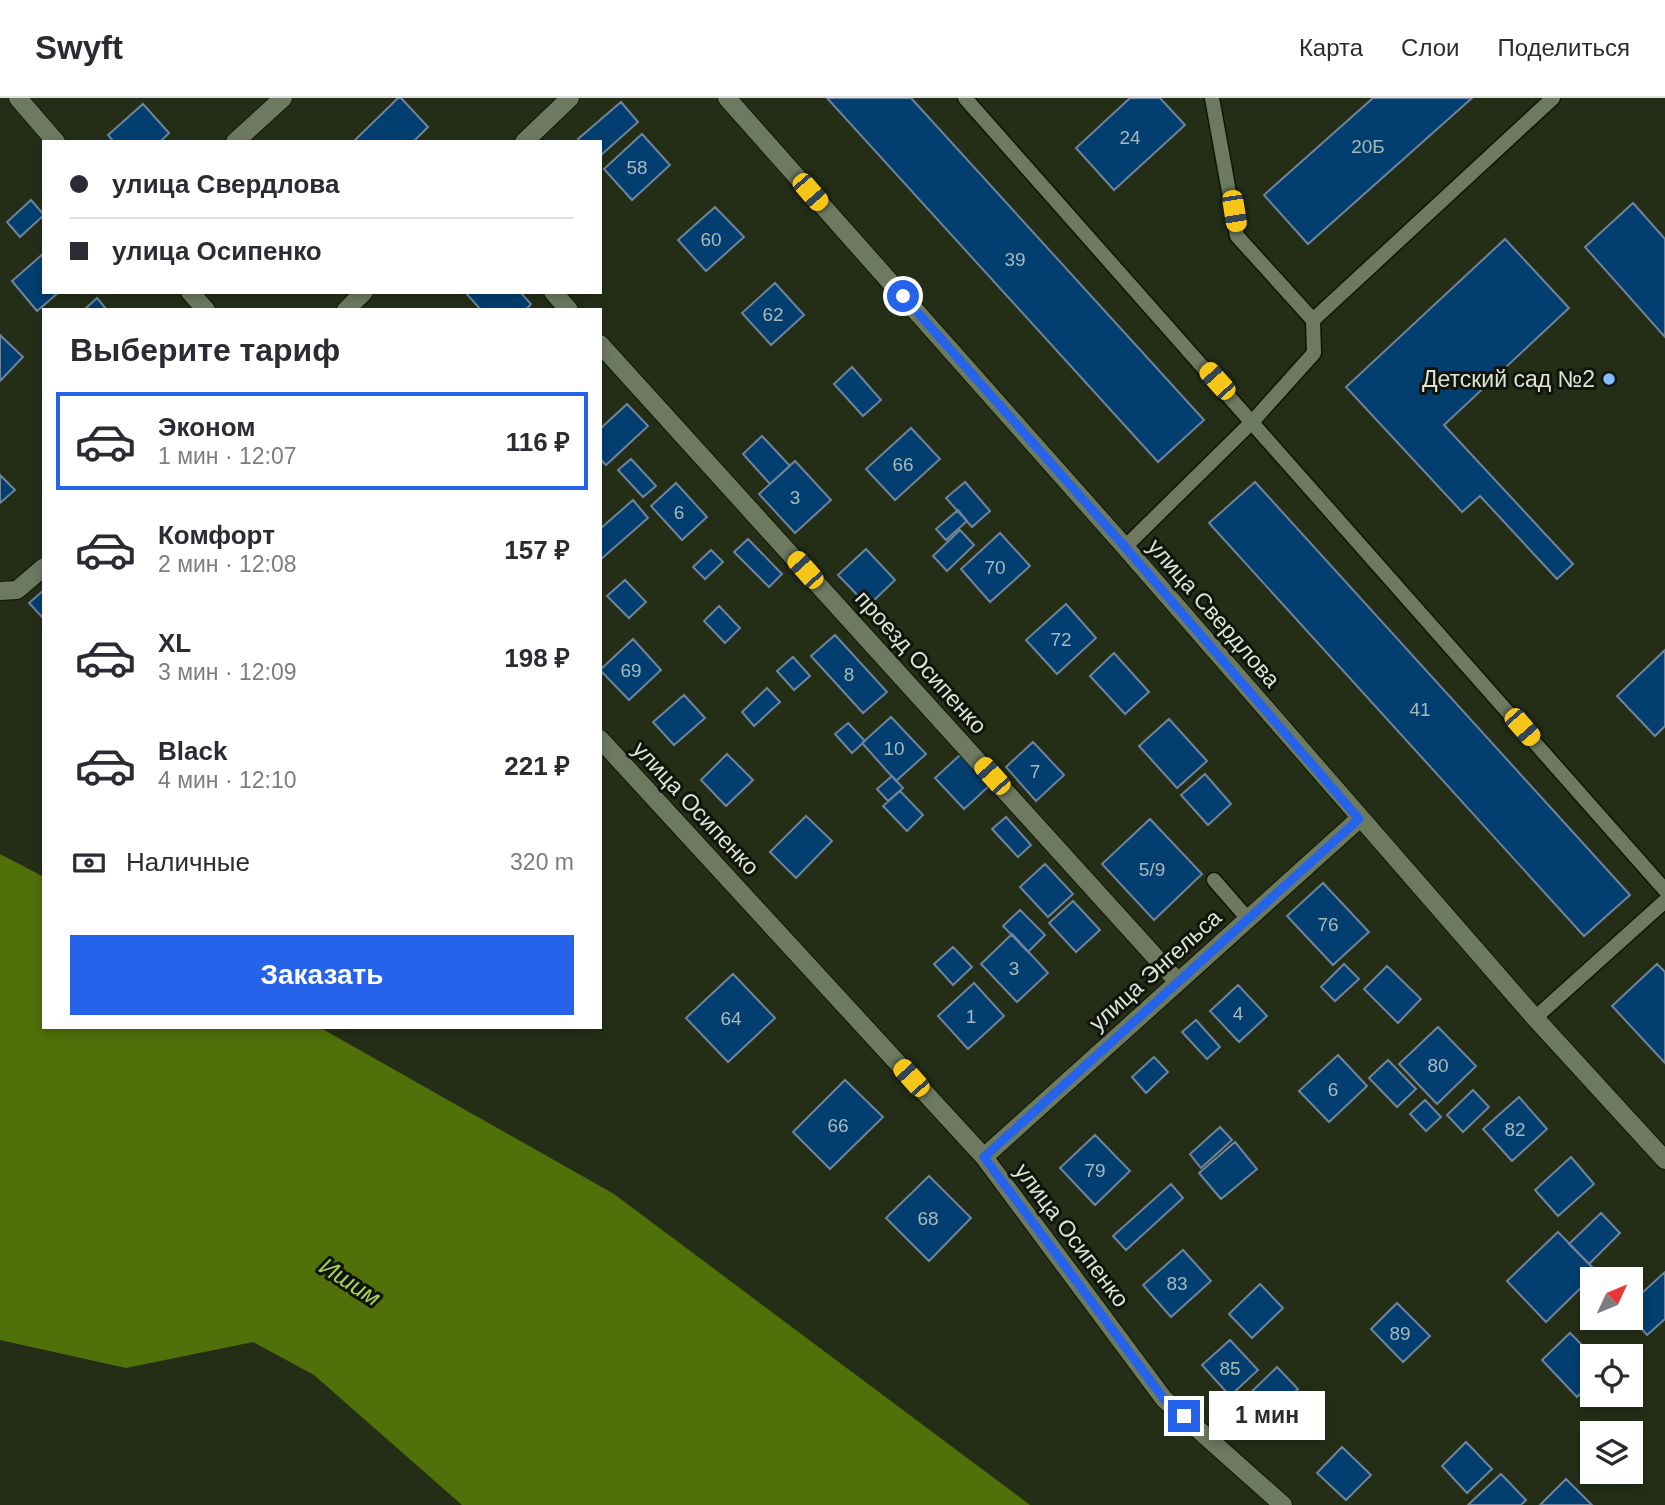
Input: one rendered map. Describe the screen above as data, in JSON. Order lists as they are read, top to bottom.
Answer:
{
  "streets": {
    "street": [
      "улица Свердлова",
      "проезд Осипенко",
      "улица Осипенко",
      "улица Энгельса"
    ]
  },
  "crossings": [
    ["улица Свердлова", "улица Энгельса"],
    ["проезд Осипенко", "улица Энгельса"],
    ["улица Осипенко", "улица Энгельса"]
  ],
  "water": ["Ишим"],
  "places": ["Детский сад №2"],
  "house_numbers": [
    "24",
    "20Б",
    "58",
    "60",
    "39",
    "62",
    "66",
    "3",
    "6",
    "70",
    "72",
    "69",
    "8",
    "41",
    "10",
    "7",
    "5/9",
    "76",
    "3",
    "4",
    "1",
    "64",
    "80",
    "6",
    "66",
    "82",
    "79",
    "68",
    "83",
    "89",
    "85"
  ],
  "north": "top right",
  "page": {
    "header": "Swyft",
    "nav": ["Карта", "Слои", "Поделиться"],
    "banner": ["улица Свердлова", "улица Осипенко"],
    "heading": "Выберите тариф",
    "list": [
      {
        "name": "Эконом",
        "note": "1 мин · 12:07",
        "value": "116 ₽"
      },
      {
        "name": "Комфорт",
        "note": "2 мин · 12:08",
        "value": "157 ₽"
      },
      {
        "name": "XL",
        "note": "3 мин · 12:09",
        "value": "198 ₽"
      },
      {
        "name": "Black",
        "note": "4 мин · 12:10",
        "value": "221 ₽"
      }
    ],
    "pay": ["Наличные", "320 m"],
    "buttons": "Заказать",
    "bubble": "1 мин"
  }
}
